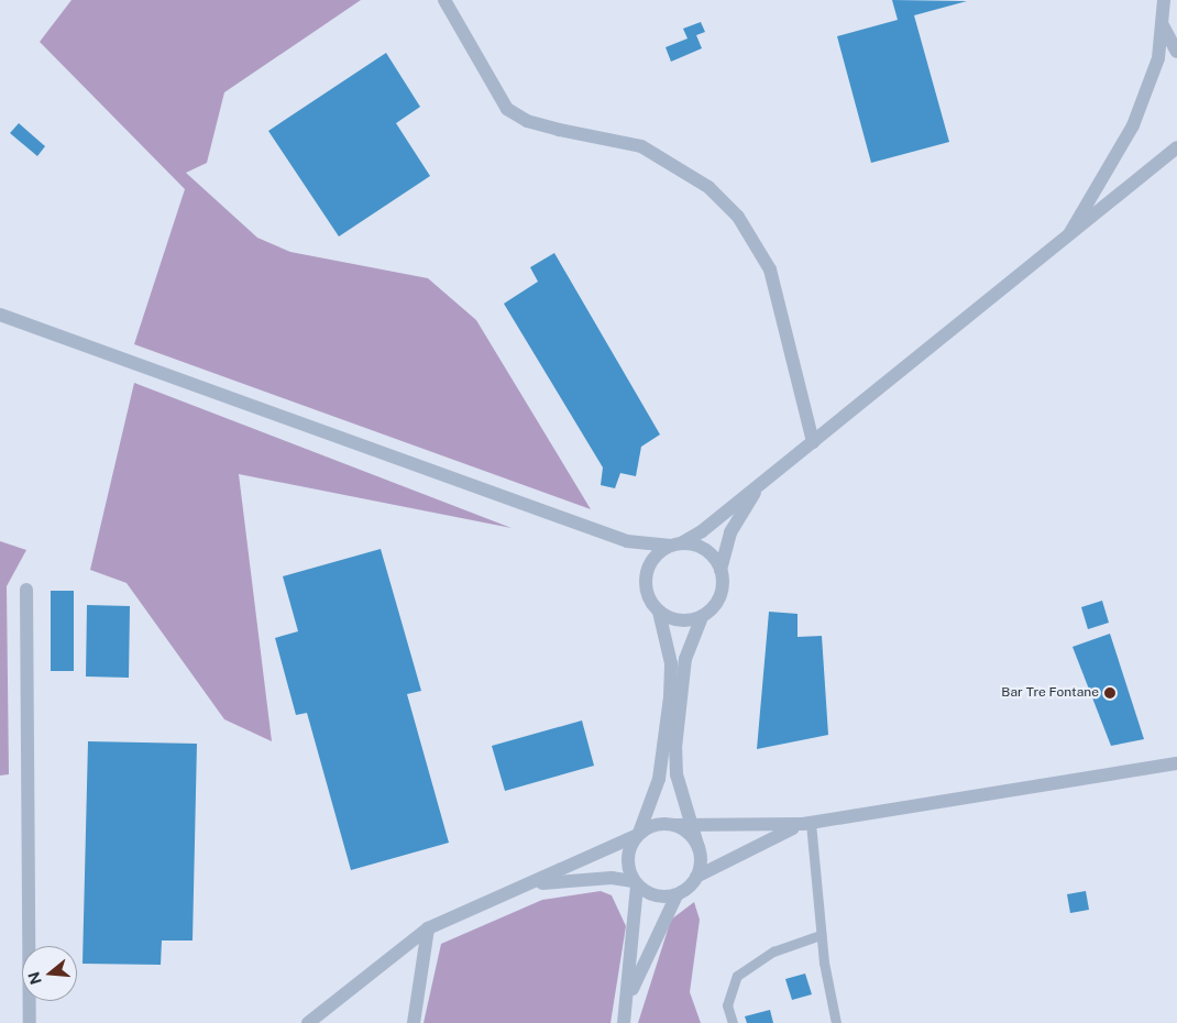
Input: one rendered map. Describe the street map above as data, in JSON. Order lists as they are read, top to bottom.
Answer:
{
  "places": ["Bar Tre Fontane"],
  "north": "left"
}
